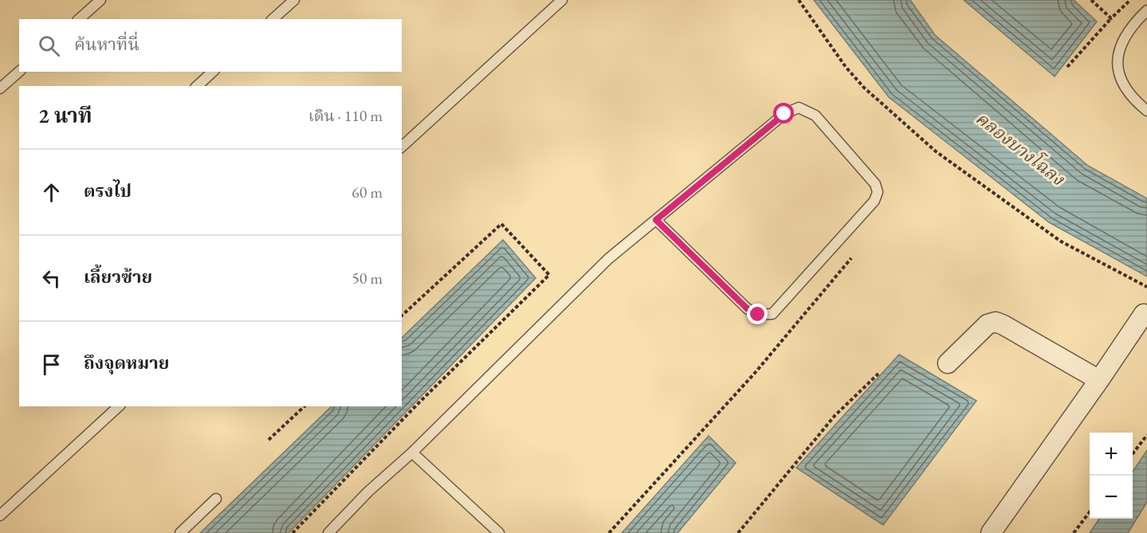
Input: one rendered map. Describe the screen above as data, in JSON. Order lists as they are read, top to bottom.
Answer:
{
  "water": ["คลองบางโฉลง"],
  "page": {
    "search": "ค้นหาที่นี่",
    "heading": ["2 นาที", "เดิน · 110 m"],
    "list": [
      ["ตรงไป", "60 m"],
      ["เลี้ยวซ้าย", "50 m"],
      "ถึงจุดหมาย"
    ],
    "map_buttons": ["+", "−"]
  }
}
